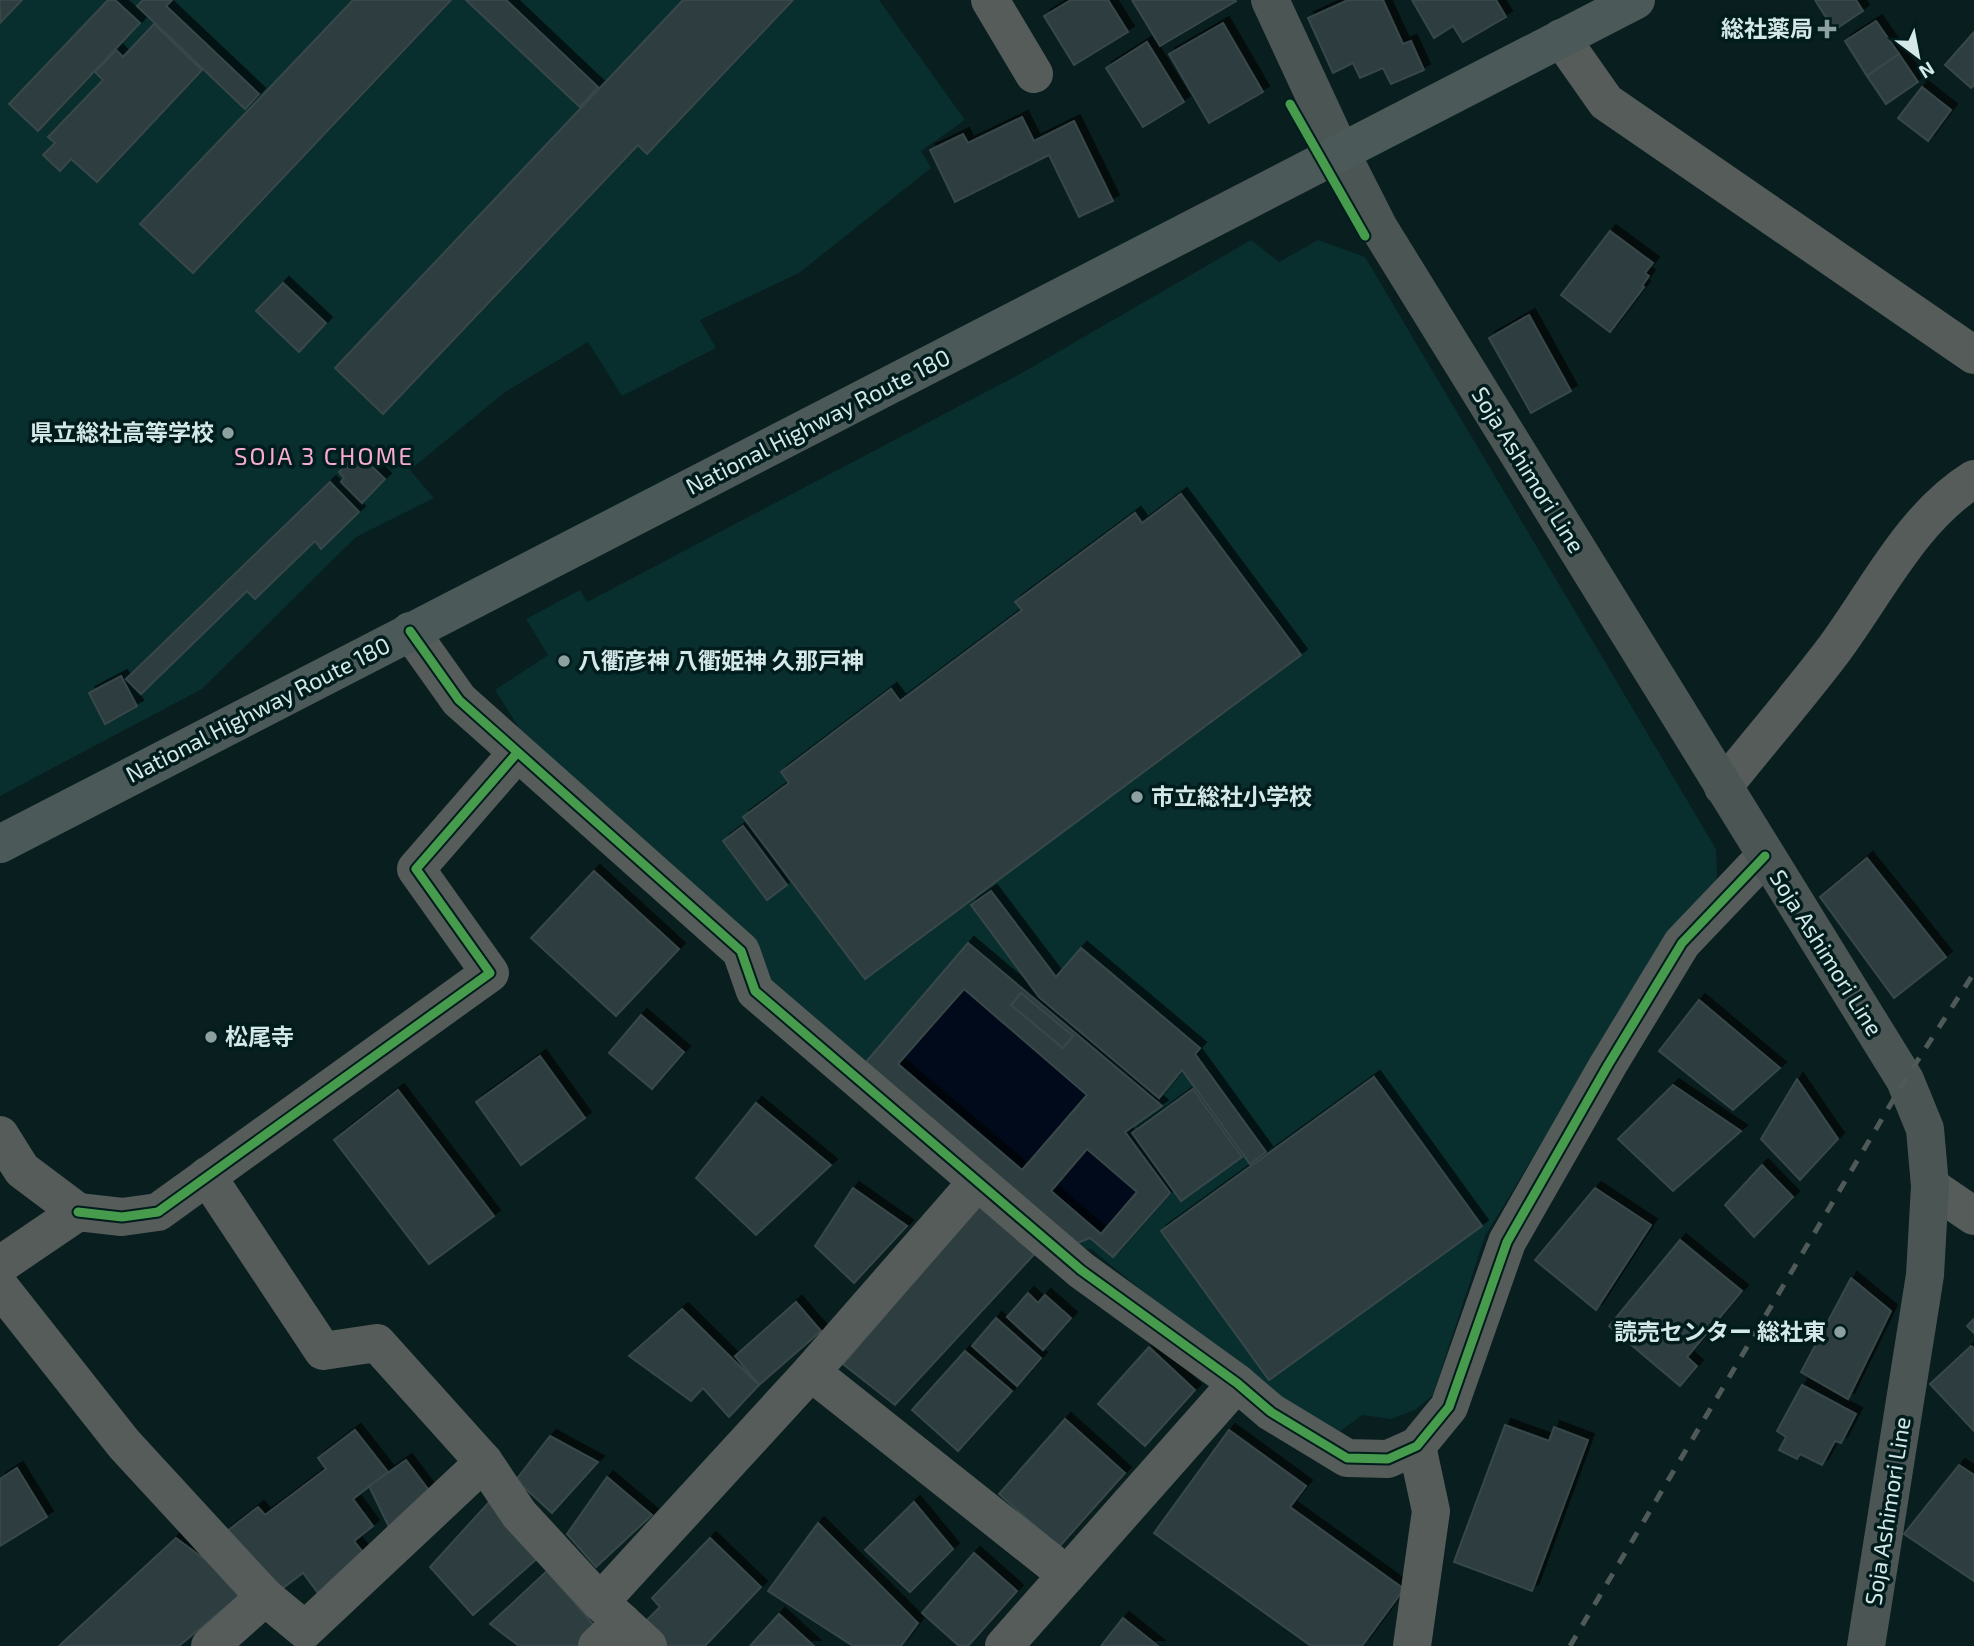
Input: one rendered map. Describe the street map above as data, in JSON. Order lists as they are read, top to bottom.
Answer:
{
  "streets": {
    "highway": ["National Highway Route 180"],
    "main road": ["Soja Ashimori Line"]
  },
  "crossings": [
    ["National Highway Route 180", "Soja Ashimori Line"]
  ],
  "districts": ["SOJA 3 CHOME"],
  "places": {
    "health": ["総社薬局"],
    "other": [
      "県立総社高等学校",
      "八衢彦神 八衢姫神 久那戸神",
      "市立総社小学校",
      "松尾寺",
      "読売センター 総社東"
    ]
  },
  "north": "bottom right"
}
